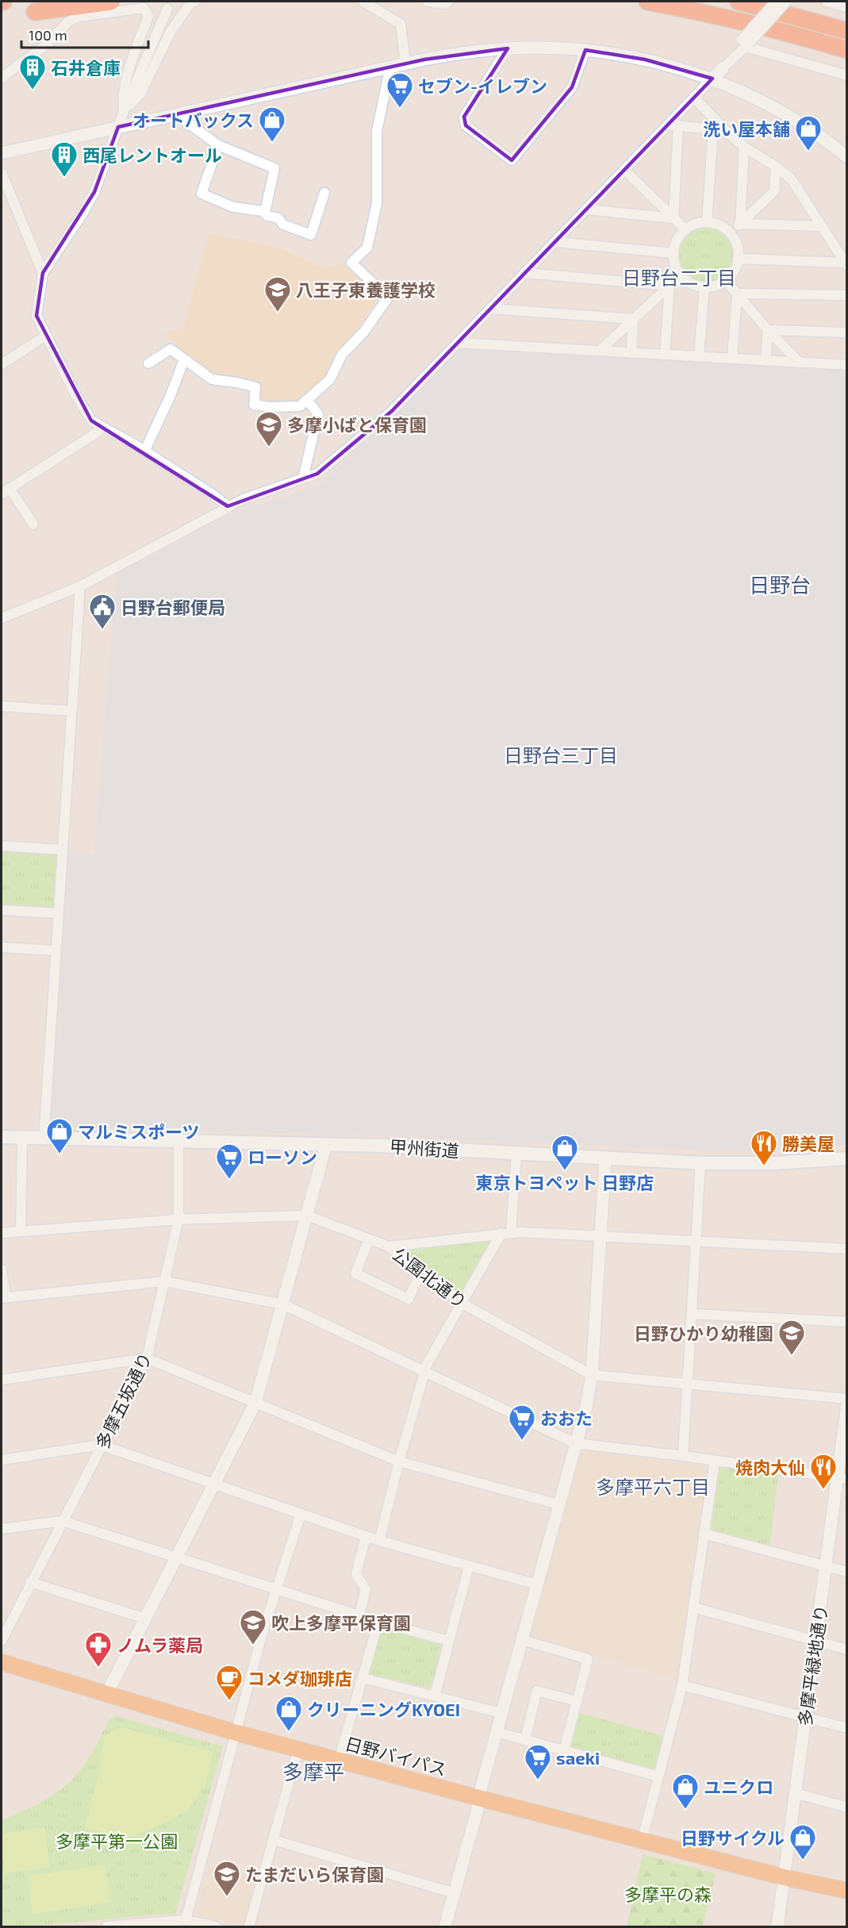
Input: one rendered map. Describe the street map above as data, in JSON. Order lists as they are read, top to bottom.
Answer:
{
  "streets": {
    "highway": ["日野バイパス"],
    "main road": ["甲州街道"],
    "street": ["公園北通り", "多摩五坂通り", "多摩平緑地通り"]
  },
  "crossings": [
    ["甲州街道", "多摩五坂通り"],
    ["公園北通り", "多摩五坂通り"],
    ["多摩平緑地通り", "日野バイパス"]
  ],
  "districts": [
    "日野台二丁目",
    "日野台",
    "日野台三丁目",
    "多摩平六丁目",
    "多摩平"
  ],
  "parks": ["多摩平第一公園", "多摩平の森"],
  "places": {
    "building": ["石井倉庫", "西尾レントオール"],
    "supermarket": [
      "セブン-イレブン",
      "ローソン",
      "おおた",
      "saeki"
    ],
    "shop": [
      "オートバックス",
      "洗い屋本舗",
      "マルミスポーツ",
      "東京トヨペット 日野店",
      "クリーニングKYOEI",
      "ユニクロ",
      "日野サイクル"
    ],
    "school or university": [
      "八王子東養護学校",
      "多摩小ばと保育園",
      "日野ひかり幼稚園",
      "吹上多摩平保育園",
      "たまだいら保育園"
    ],
    "public building": ["日野台郵便局"],
    "restaurant": ["勝美屋", "焼肉大仙"],
    "pharmacy": ["ノムラ薬局"],
    "cafe": ["コメダ珈琲店"]
  },
  "scale_bar": "100 m"
}
